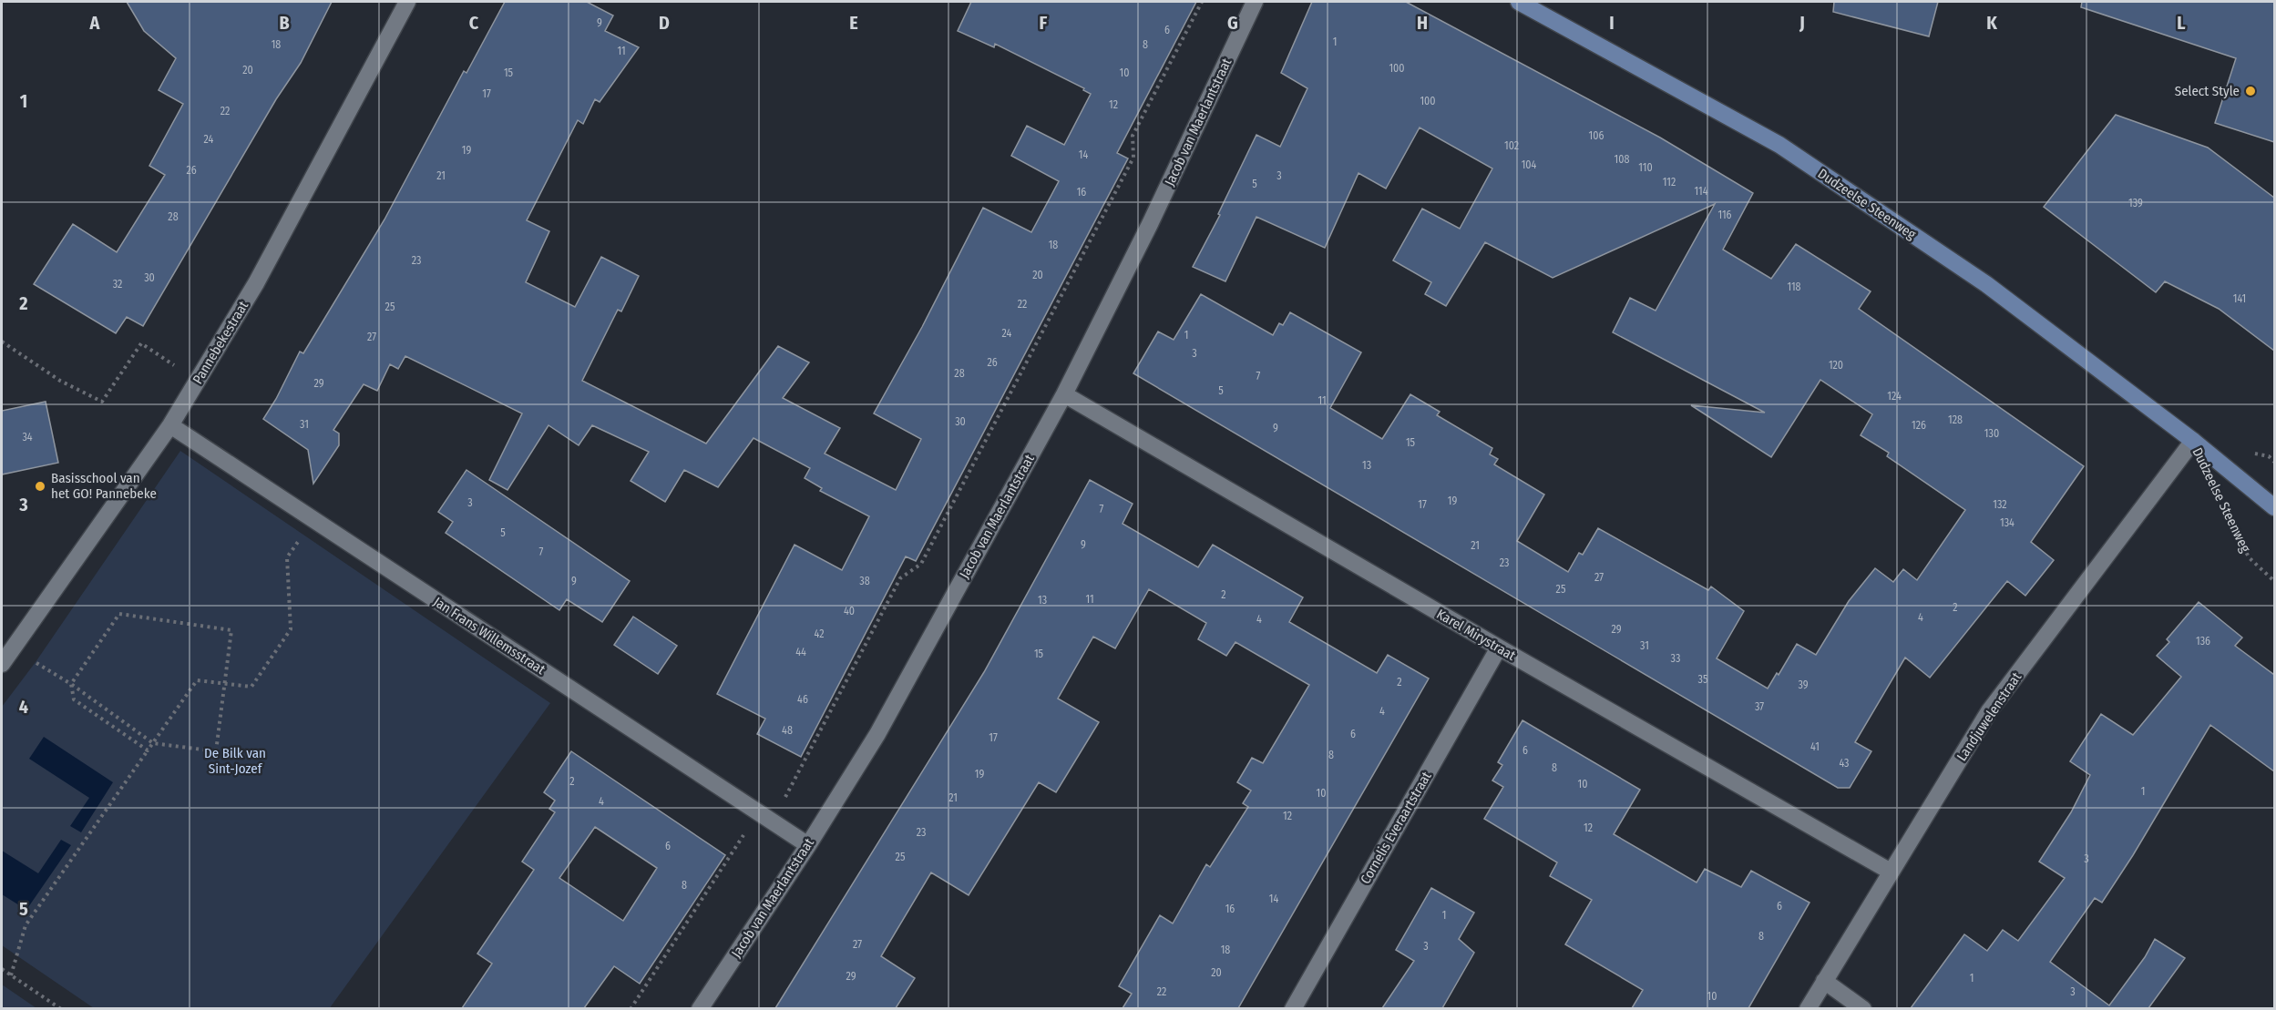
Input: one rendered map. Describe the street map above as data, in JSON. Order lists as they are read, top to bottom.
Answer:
{
  "streets": {
    "main road": ["Dudzeelse Steenweg"],
    "street": [
      "Jacob van Maerlantstraat",
      "Pannebekestraat",
      "Karel Mirystraat",
      "Jan Frans Willemsstraat",
      "Landjuwelenstraat",
      "Cornelis Everaartstraat"
    ]
  },
  "crossings": [
    ["Jacob van Maerlantstraat", "Karel Mirystraat"],
    ["Jacob van Maerlantstraat", "Jan Frans Willemsstraat"],
    ["Dudzeelse Steenweg", "Landjuwelenstraat"],
    ["Pannebekestraat", "Jan Frans Willemsstraat"],
    ["Karel Mirystraat", "Landjuwelenstraat"],
    ["Karel Mirystraat", "Cornelis Everaartstraat"]
  ],
  "parks": ["De Bilk van Sint-Jozef"],
  "places": ["Select Style", "Basisschool van het GO! Pannebeke"],
  "house_numbers": [
    "9",
    "6",
    "1",
    "18",
    "8",
    "11",
    "100",
    "20",
    "15",
    "10",
    "17",
    "100",
    "12",
    "22",
    "106",
    "24",
    "102",
    "19",
    "14",
    "108",
    "104",
    "110",
    "26",
    "21",
    "3",
    "112",
    "5",
    "114",
    "16",
    "139",
    "116",
    "28",
    "18",
    "23",
    "20",
    "30",
    "32",
    "118",
    "141",
    "22",
    "25",
    "24",
    "1",
    "27",
    "3",
    "26",
    "120",
    "28",
    "7",
    "29",
    "5",
    "124",
    "11",
    "128",
    "30",
    "31",
    "126",
    "9",
    "130",
    "34",
    "15",
    "13",
    "19",
    "3",
    "17",
    "132",
    "7",
    "134",
    "5",
    "9",
    "21",
    "7",
    "23",
    "27",
    "9",
    "38",
    "25",
    "2",
    "11",
    "13",
    "2",
    "40",
    "4",
    "4",
    "29",
    "42",
    "136",
    "31",
    "44",
    "15",
    "33",
    "35",
    "2",
    "39",
    "46",
    "37",
    "4",
    "48",
    "6",
    "17",
    "41",
    "6",
    "8",
    "43",
    "8",
    "19",
    "2",
    "10",
    "1",
    "10",
    "21",
    "4",
    "12",
    "12",
    "23",
    "6",
    "25",
    "3",
    "8",
    "14",
    "6",
    "16",
    "1",
    "8",
    "27",
    "3",
    "18",
    "20",
    "29",
    "1",
    "22",
    "3",
    "10"
  ],
  "grid": {
    "columns": [
      "A",
      "B",
      "C",
      "D",
      "E",
      "F",
      "G",
      "H",
      "I",
      "J",
      "K",
      "L"
    ],
    "rows": [
      "1",
      "2",
      "3",
      "4",
      "5"
    ]
  }
}
